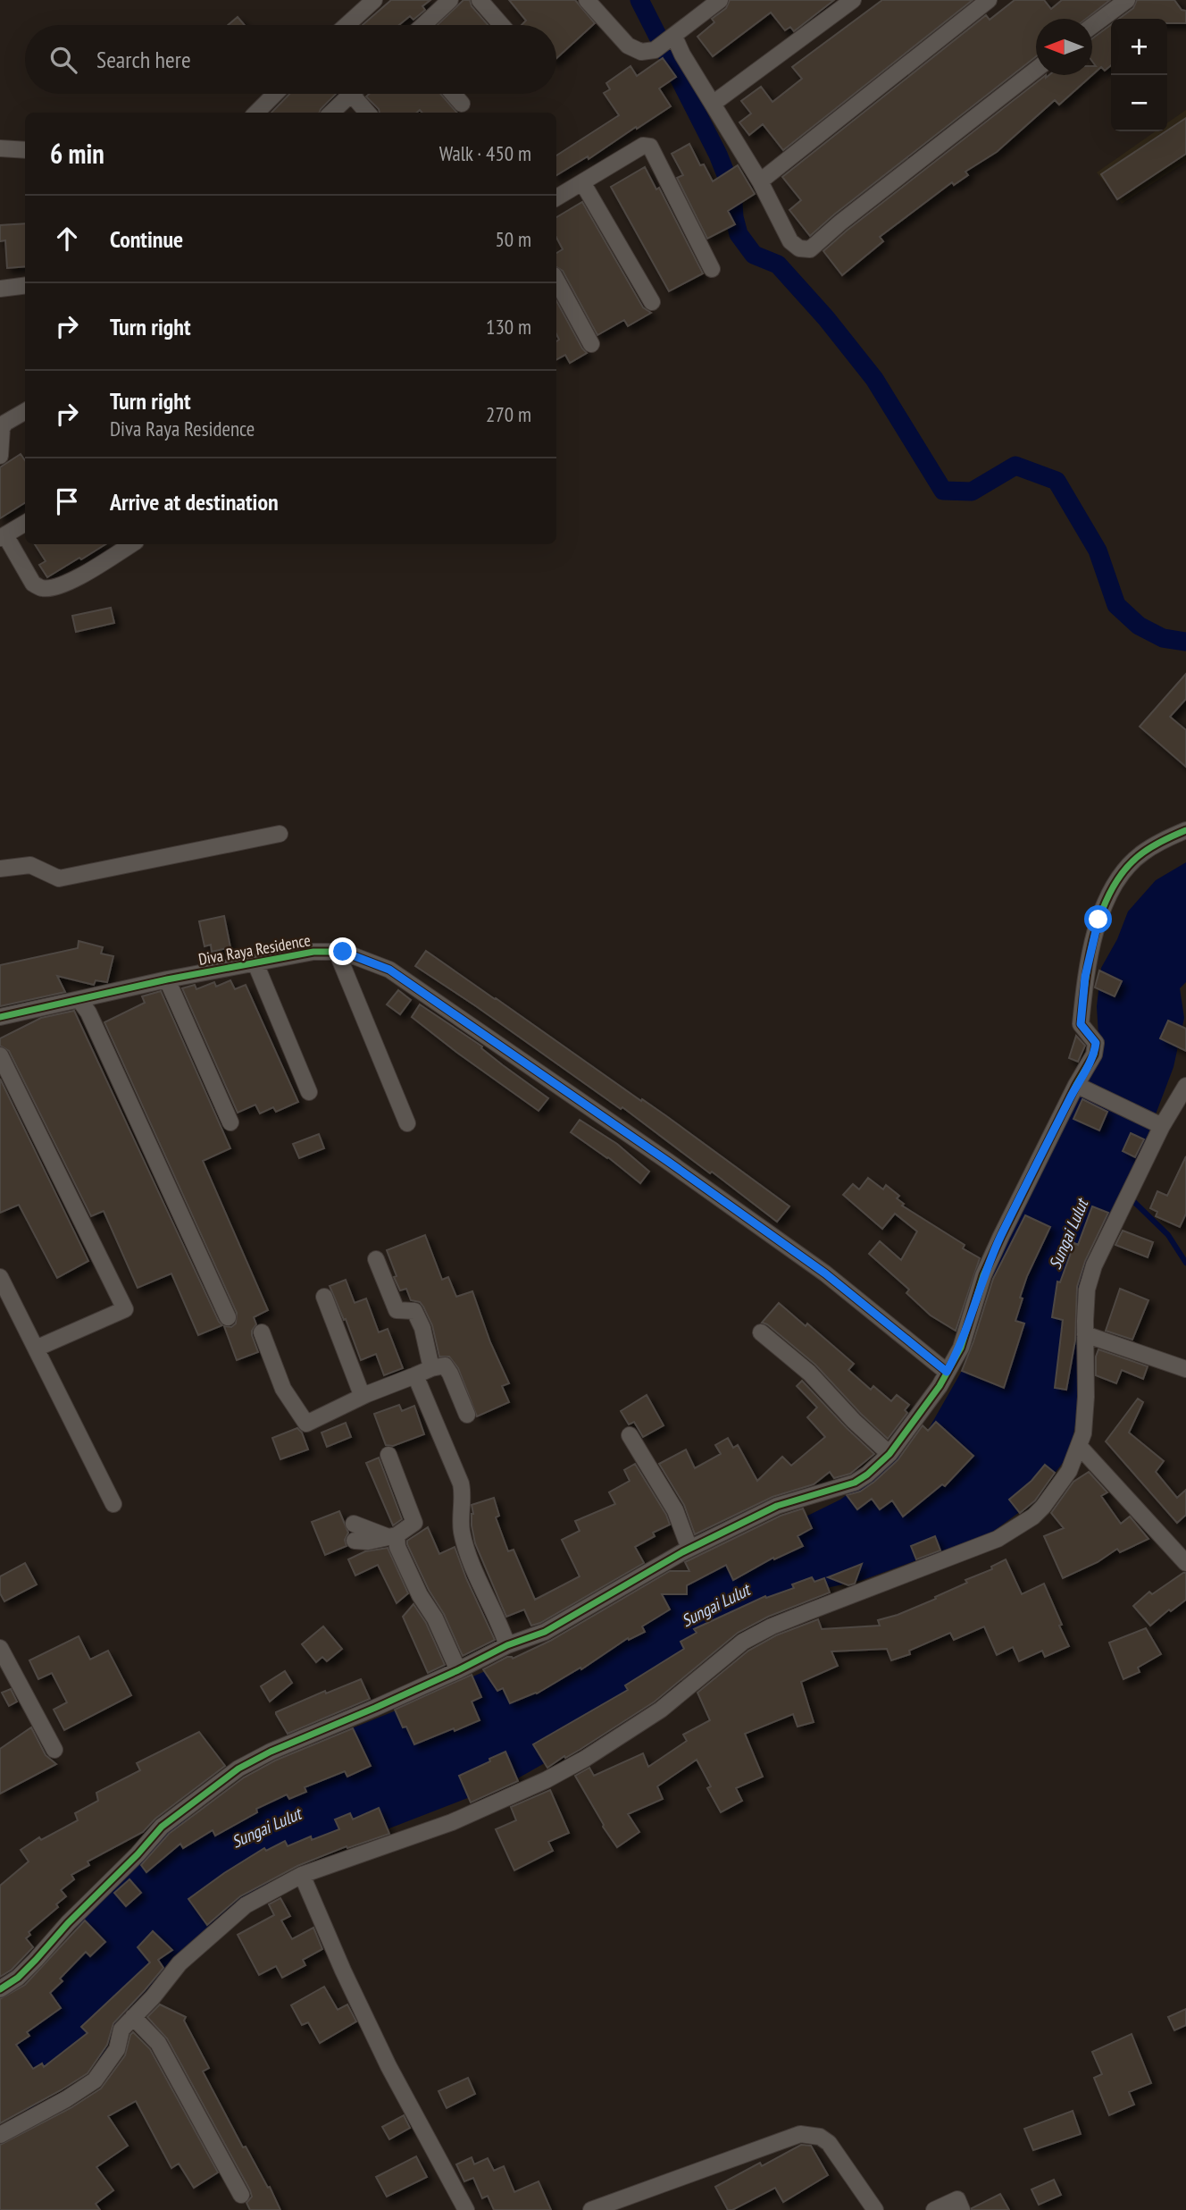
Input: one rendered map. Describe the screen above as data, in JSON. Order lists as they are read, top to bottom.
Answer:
{
  "streets": {
    "street": ["Diva Raya Residence"]
  },
  "water": ["Sungai Lulut"],
  "north": "left",
  "page": {
    "map_buttons": ["+", "−"],
    "search": "Search here",
    "heading": ["6 min", "Walk · 450 m"],
    "list": [
      ["Continue", "50 m"],
      ["Turn right", "130 m"],
      ["Turn right", "Diva Raya Residence", "270 m"],
      "Arrive at destination"
    ]
  }
}
